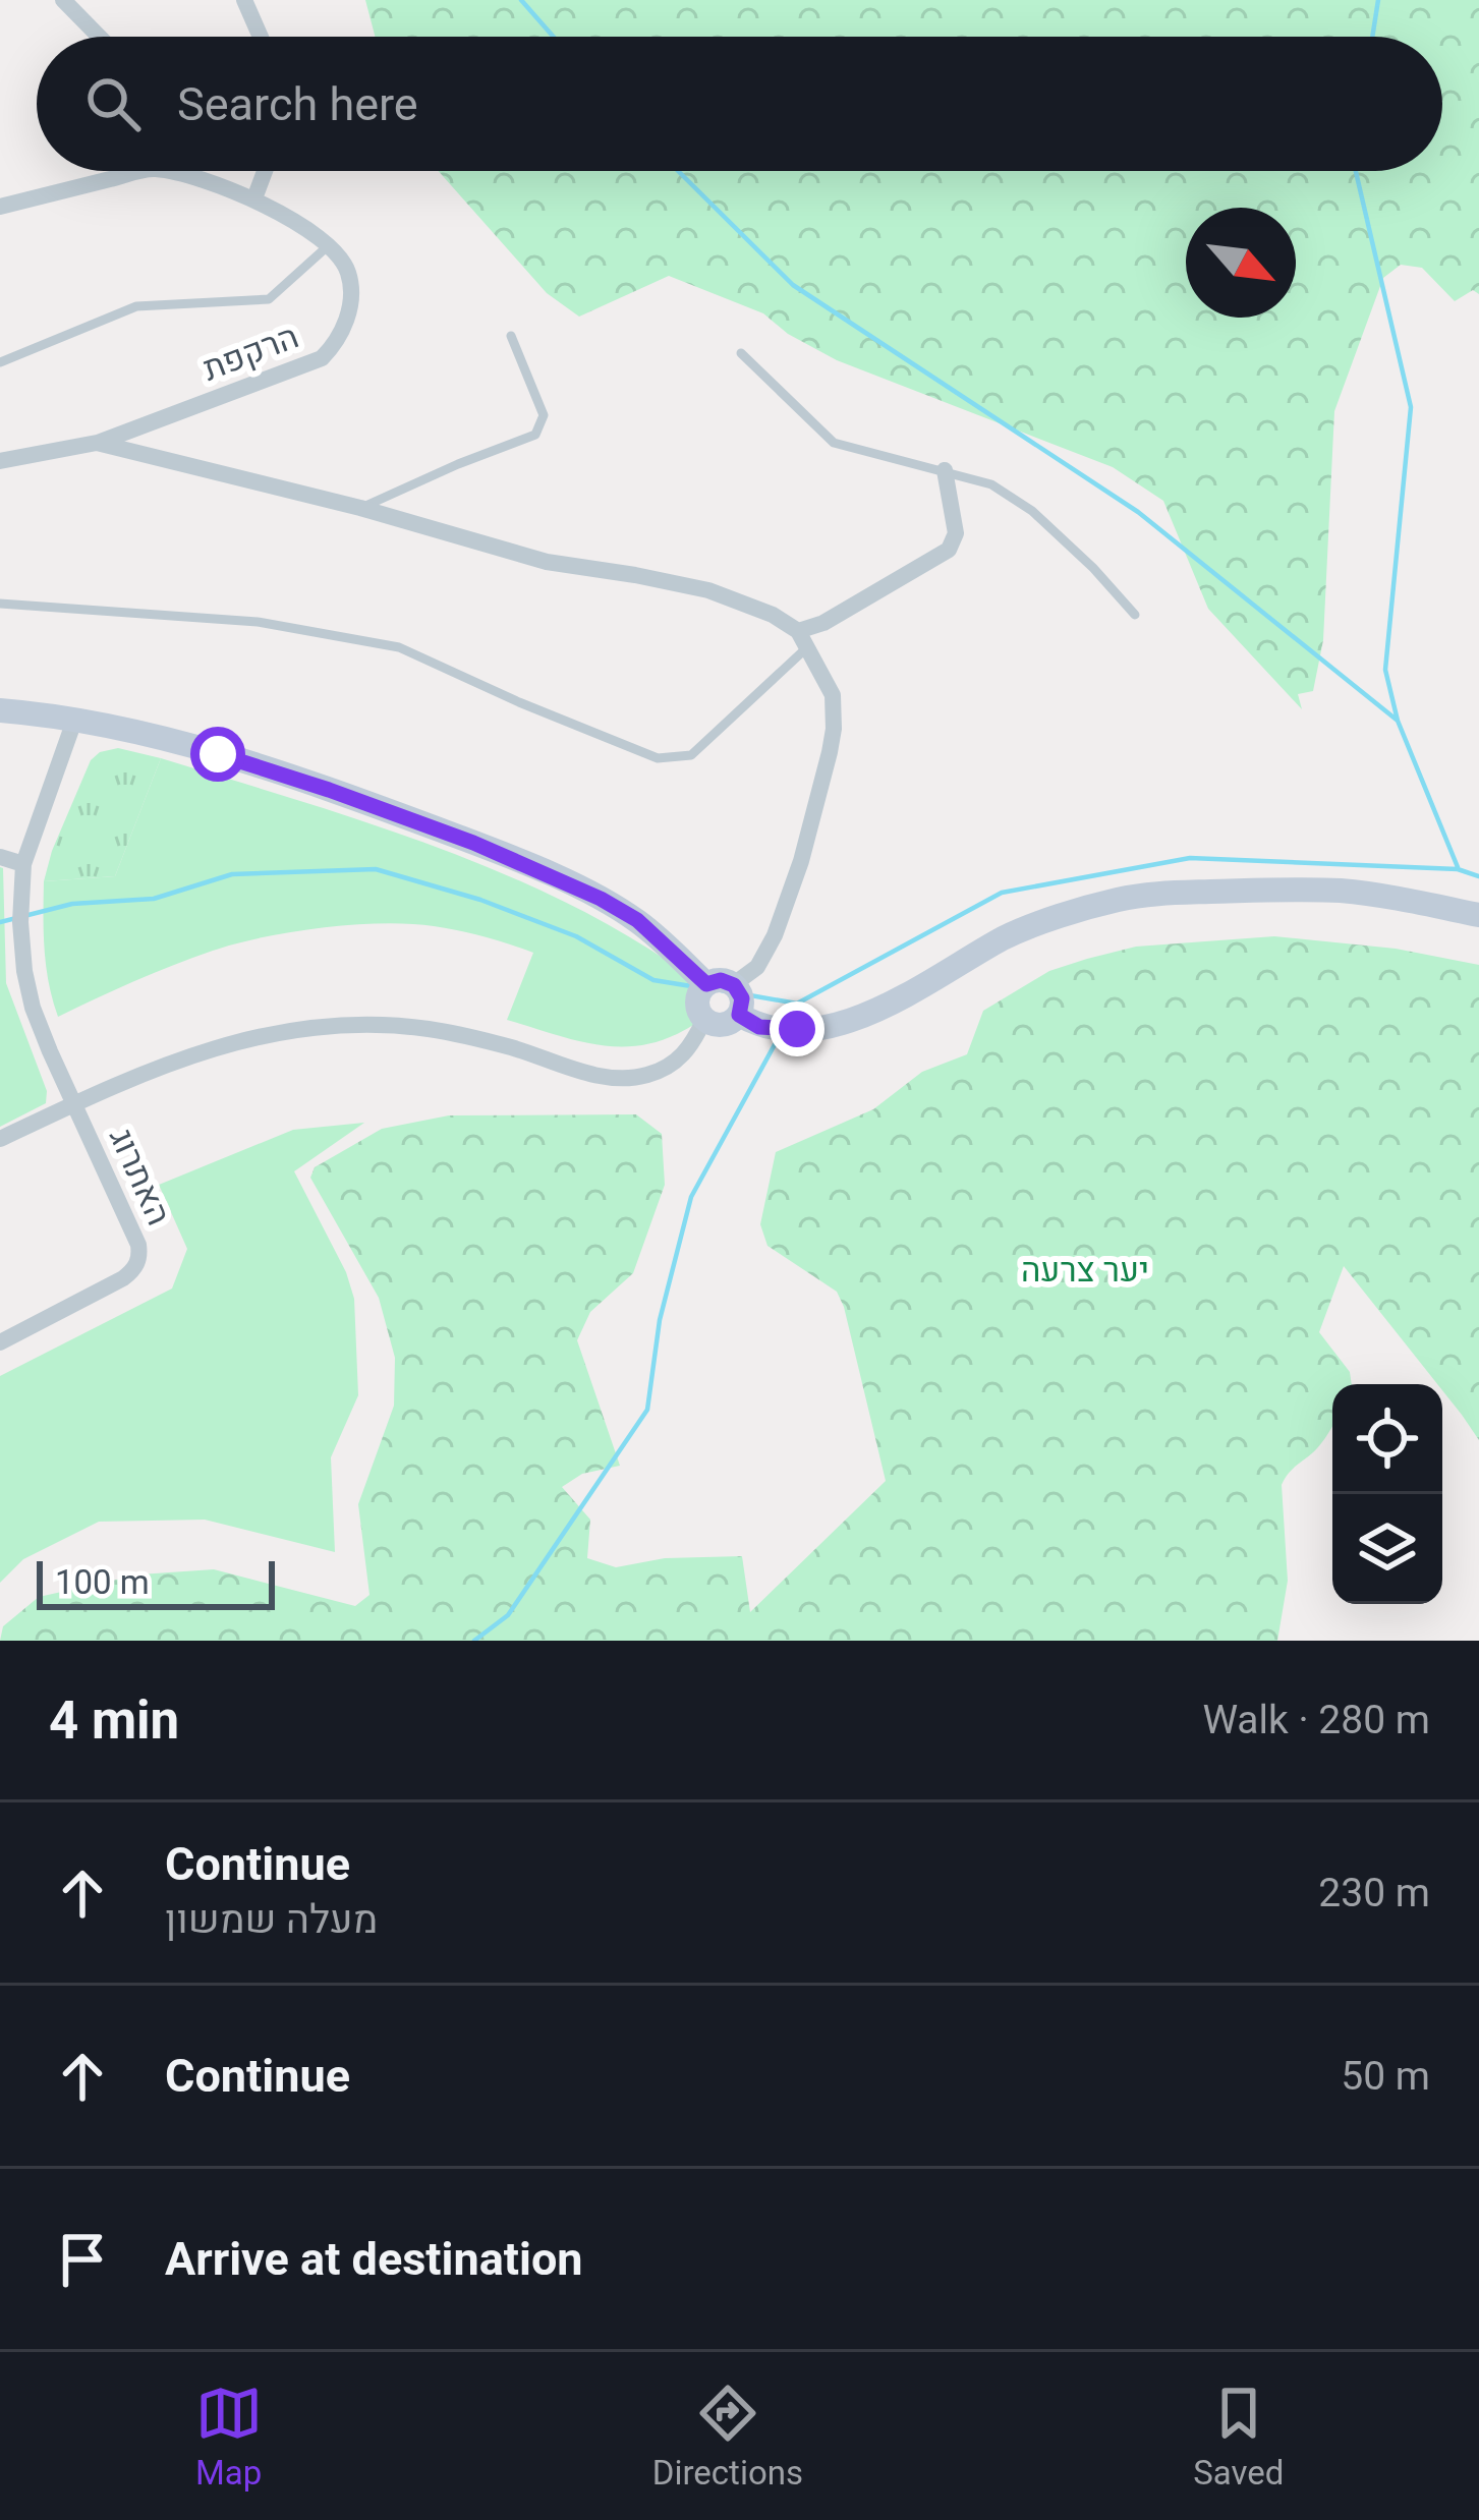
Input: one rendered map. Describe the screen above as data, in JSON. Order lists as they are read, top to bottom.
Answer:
{
  "streets": {
    "street": ["הרקפת", "האתרוג"]
  },
  "parks": ["יער צרעה"],
  "scale_bar": "100 m",
  "north": "bottom right",
  "page": {
    "search": "Search here",
    "scale": "100 m",
    "heading": ["4 min", "Walk · 280 m"],
    "list": [
      ["Continue", "מעלה שמשון", "230 m"],
      ["Continue", "50 m"],
      "Arrive at destination"
    ],
    "nav": ["Map", "Directions", "Saved"]
  }
}
